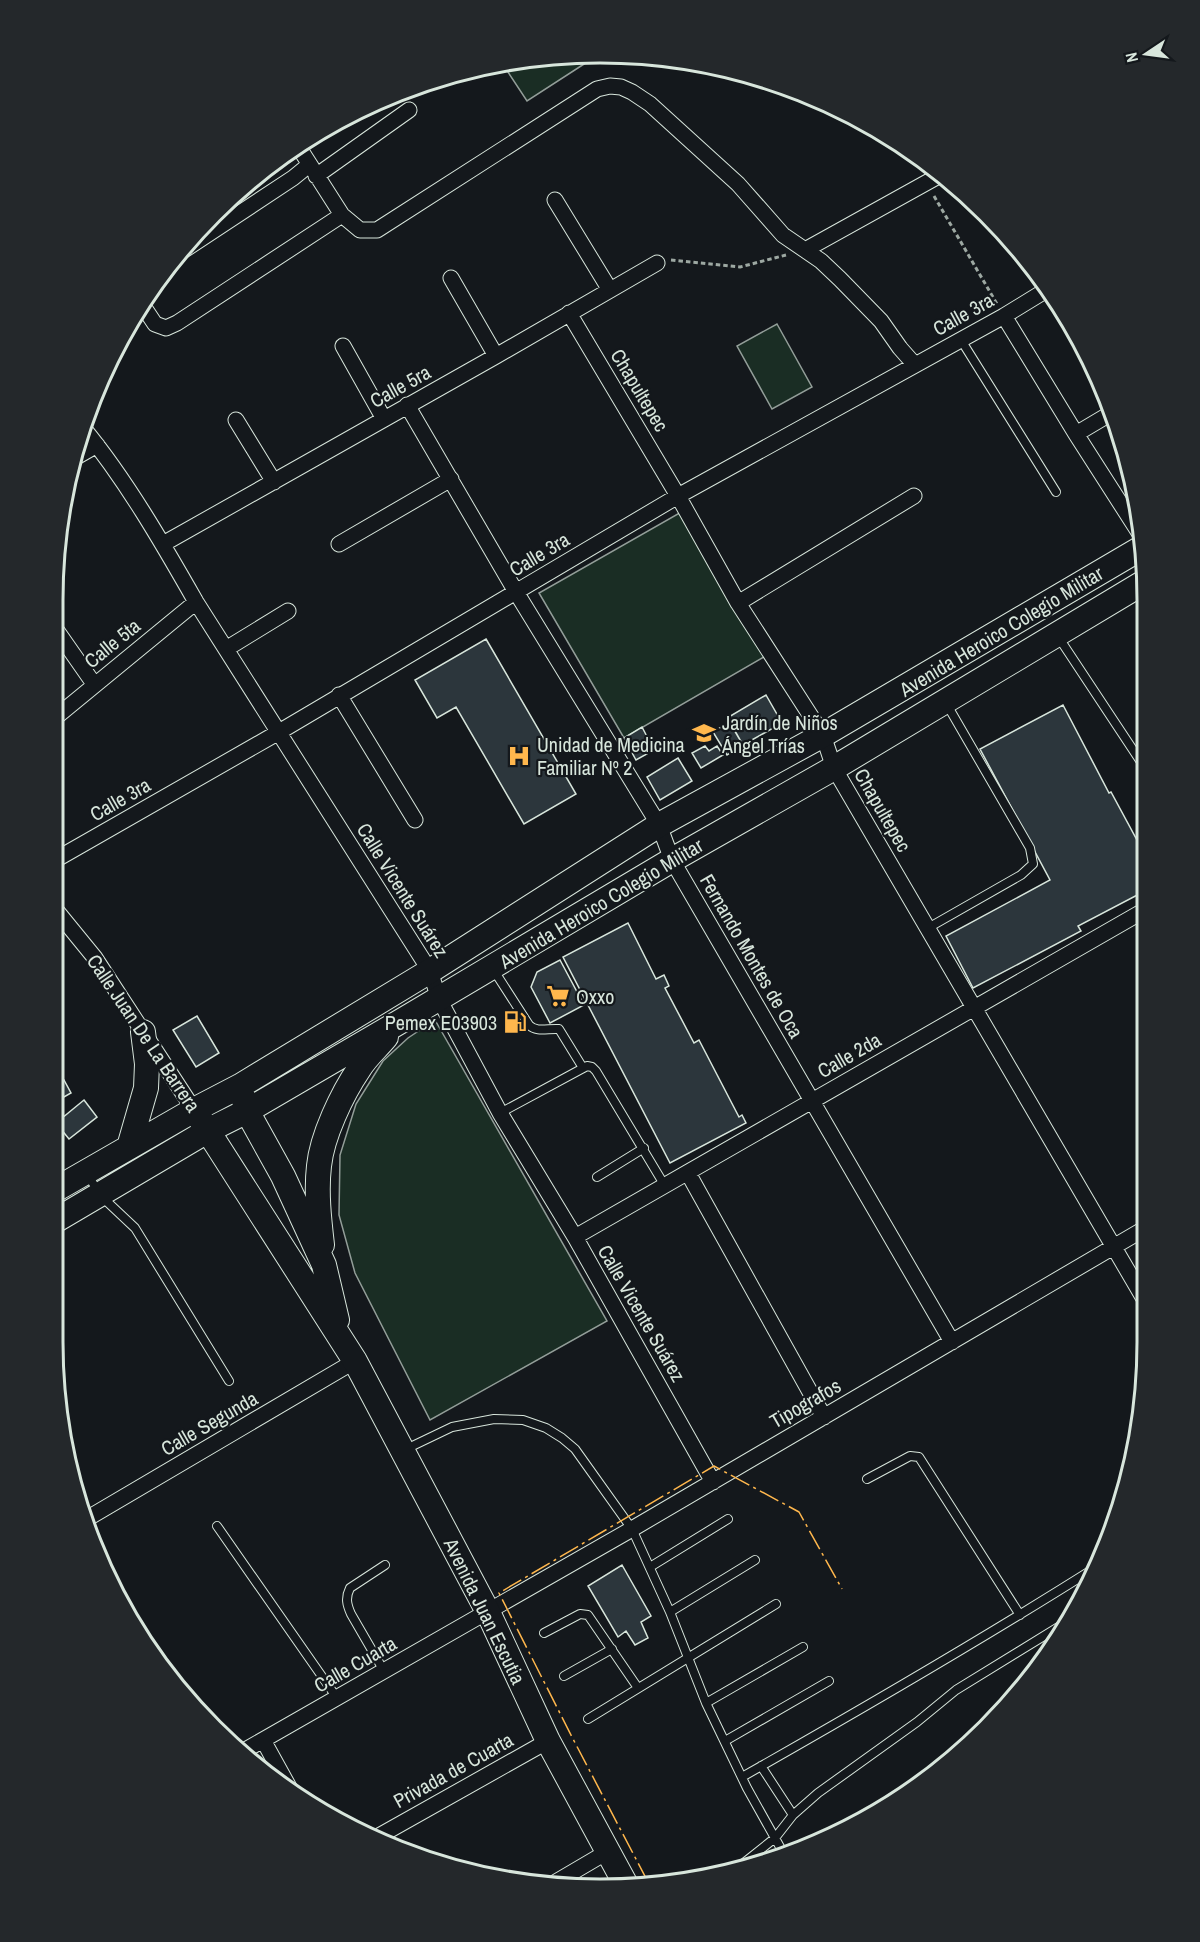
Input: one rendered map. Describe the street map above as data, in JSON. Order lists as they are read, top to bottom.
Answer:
{
  "streets": {
    "main road": ["Avenida Heroico Colegio Militar", "Calle Juan De La Barrera", "Avenida Juan Escutia"],
    "street": [
      "Calle 3ra",
      "Calle 5ra",
      "Chapultepec",
      "Calle 5ta",
      "Calle Vicente Suárez",
      "Fernando Montes de Oca",
      "Calle 2da",
      "Tipografos",
      "Calle Segunda",
      "Calle Cuarta",
      "Privada de Cuarta"
    ]
  },
  "crossings": [
    ["Calle 3ra", "Chapultepec"],
    ["Calle 3ra", "Calle Vicente Suárez"],
    ["Calle 3ra", "Fernando Montes de Oca"],
    ["Calle 5ra", "Chapultepec"],
    ["Calle 5ra", "Calle Vicente Suárez"],
    ["Calle 5ra", "Fernando Montes de Oca"],
    ["Chapultepec", "Avenida Heroico Colegio Militar"],
    ["Chapultepec", "Calle 2da"],
    ["Chapultepec", "Tipografos"],
    ["Avenida Heroico Colegio Militar", "Calle Vicente Suárez"],
    ["Avenida Heroico Colegio Militar", "Fernando Montes de Oca"],
    ["Avenida Heroico Colegio Militar", "Calle Juan De La Barrera"],
    ["Avenida Heroico Colegio Militar", "Avenida Juan Escutia"],
    ["Calle 5ta", "Calle Vicente Suárez"],
    ["Calle Vicente Suárez", "Calle 2da"],
    ["Calle Vicente Suárez", "Tipografos"],
    ["Fernando Montes de Oca", "Calle 2da"],
    ["Fernando Montes de Oca", "Tipografos"],
    ["Calle Juan De La Barrera", "Avenida Juan Escutia"],
    ["Tipografos", "Avenida Juan Escutia"],
    ["Tipografos", "Calle Cuarta"],
    ["Calle Segunda", "Avenida Juan Escutia"],
    ["Avenida Juan Escutia", "Calle Cuarta"],
    ["Avenida Juan Escutia", "Privada de Cuarta"]
  ],
  "places": {
    "school or university": ["Jardín de Niños Ángel Trías"],
    "hospital": ["Unidad de Medicina Familiar Nº 2"],
    "supermarket": ["Oxxo"],
    "fuel station": ["Pemex E03903"]
  },
  "north": "left"
}
